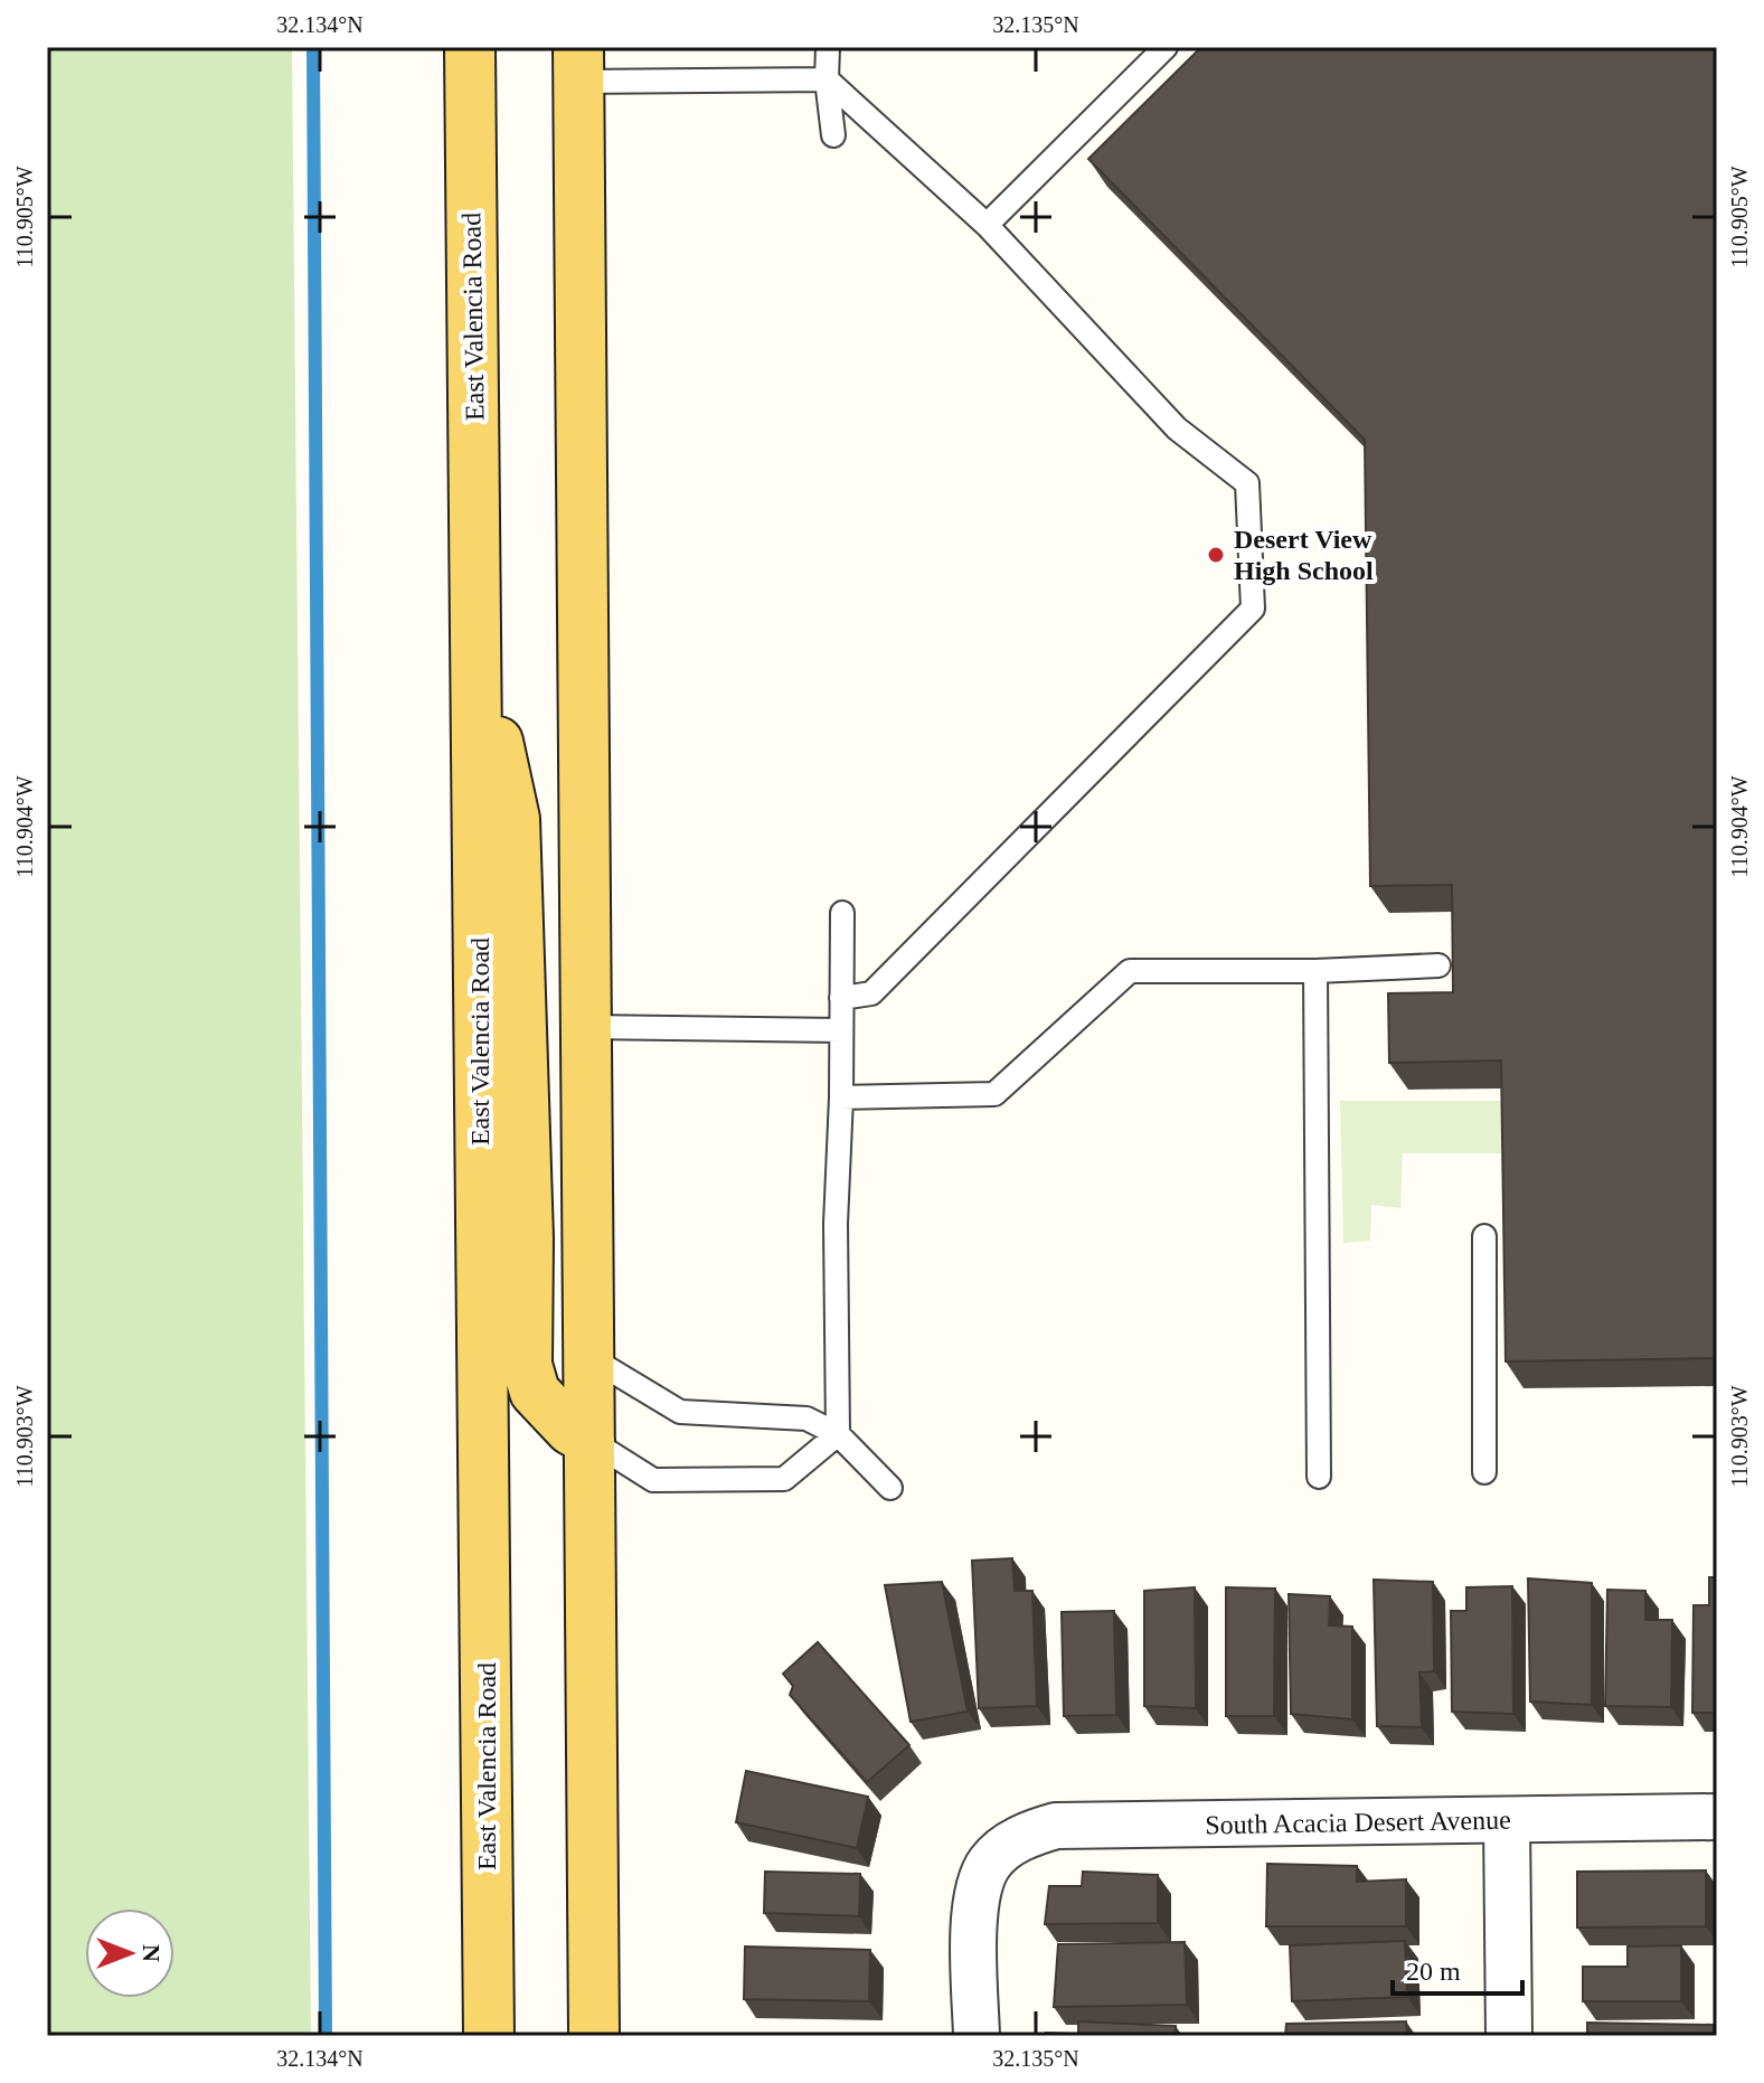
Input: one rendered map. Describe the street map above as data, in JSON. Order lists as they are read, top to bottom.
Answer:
{
  "streets": {
    "main road": ["East Valencia Road"],
    "street": ["South Acacia Desert Avenue"]
  },
  "places": ["Desert View High School"],
  "scale_bar": "20 m",
  "north": "right",
  "coordinates": [
    "32.134°N",
    "32.135°N",
    "110.905°W",
    "110.904°W",
    "110.903°W"
  ]
}
